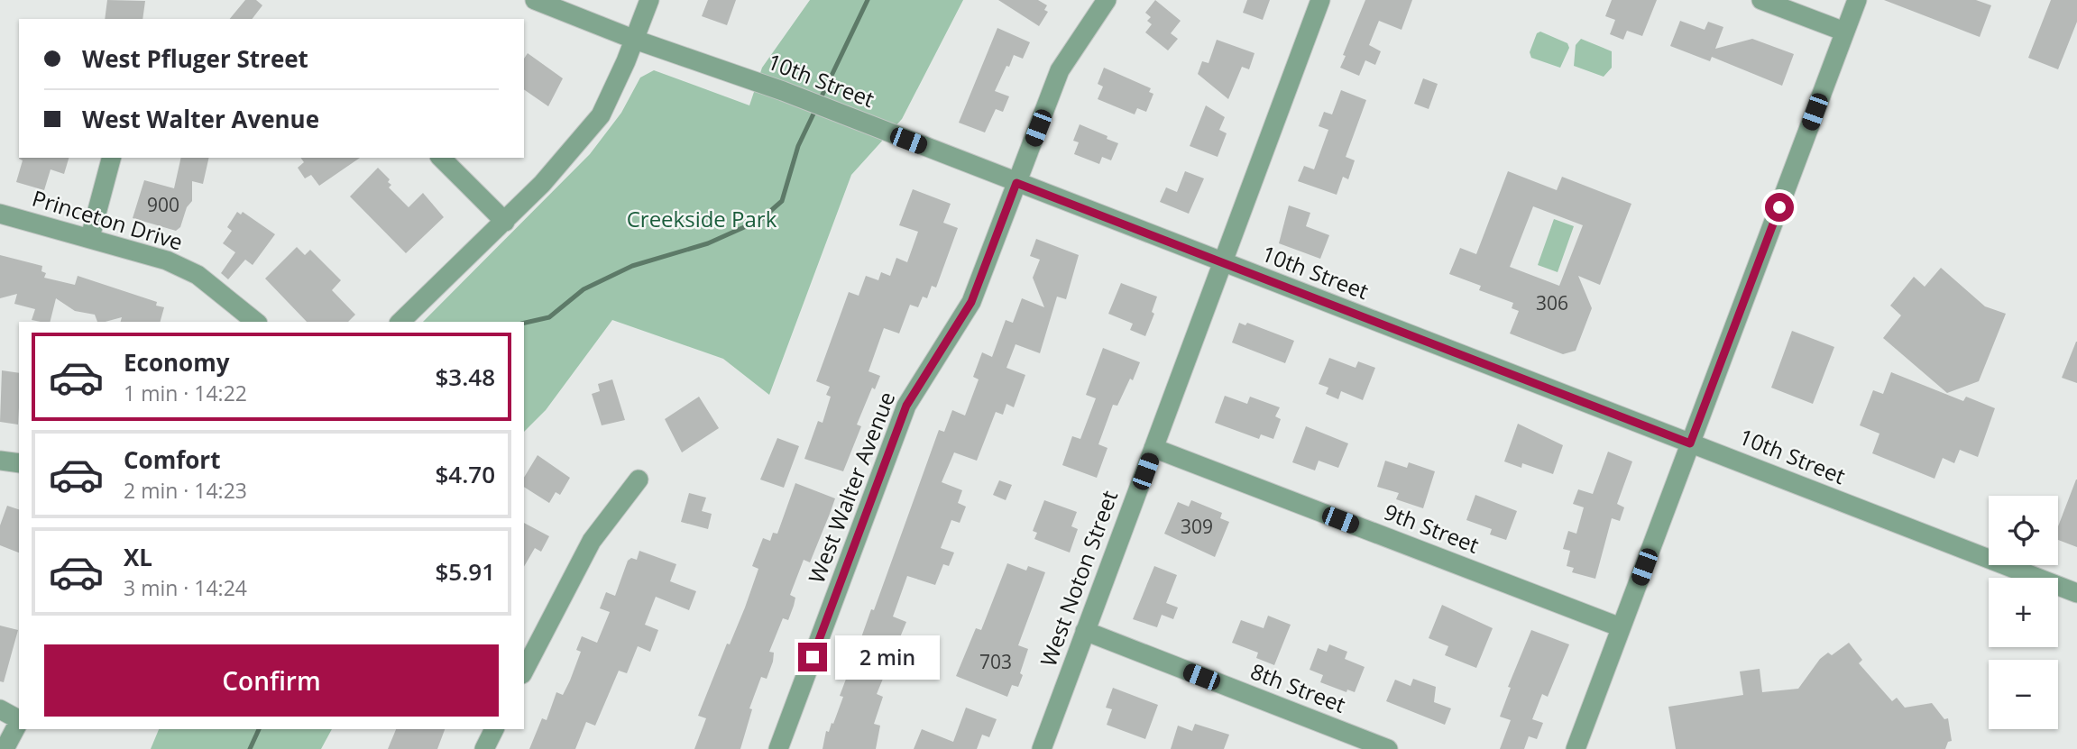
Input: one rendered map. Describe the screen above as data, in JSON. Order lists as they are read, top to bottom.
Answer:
{
  "streets": {
    "street": [
      "10th Street",
      "Princeton Drive",
      "West Walter Avenue",
      "9th Street",
      "West Noton Street",
      "8th Street"
    ]
  },
  "crossings": [
    ["10th Street", "West Walter Avenue"],
    ["10th Street", "West Noton Street"],
    ["9th Street", "West Noton Street"],
    ["West Noton Street", "8th Street"]
  ],
  "parks": ["Creekside Park"],
  "house_numbers": [
    "900",
    "306",
    "309",
    "703"
  ],
  "page": {
    "banner": ["West Pfluger Street", "West Walter Avenue"],
    "list": [
      {
        "name": "Economy",
        "note": "1 min · 14:22",
        "value": "$3.48"
      },
      {
        "name": "Comfort",
        "note": "2 min · 14:23",
        "value": "$4.70"
      },
      {
        "name": "XL",
        "note": "3 min · 14:24",
        "value": "$5.91"
      }
    ],
    "map_buttons": ["+", "−"],
    "buttons": "Confirm",
    "bubble": "2 min"
  }
}
